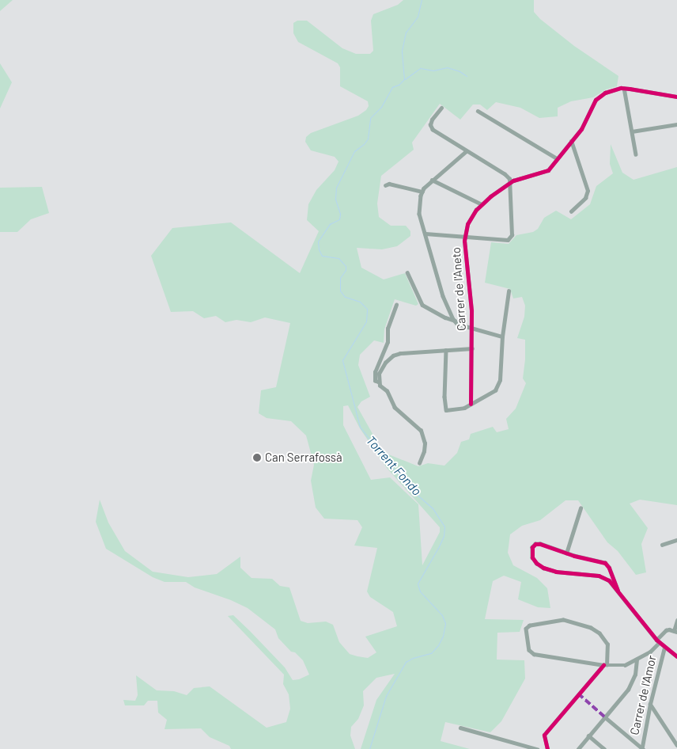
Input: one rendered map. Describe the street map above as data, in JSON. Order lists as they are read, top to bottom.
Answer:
{
  "streets": {
    "street": ["Carrer de l'Aneto", "Carrer de l'Amor"]
  },
  "water": ["Torrent Fondo"],
  "places": ["Can Serrafossà"]
}
